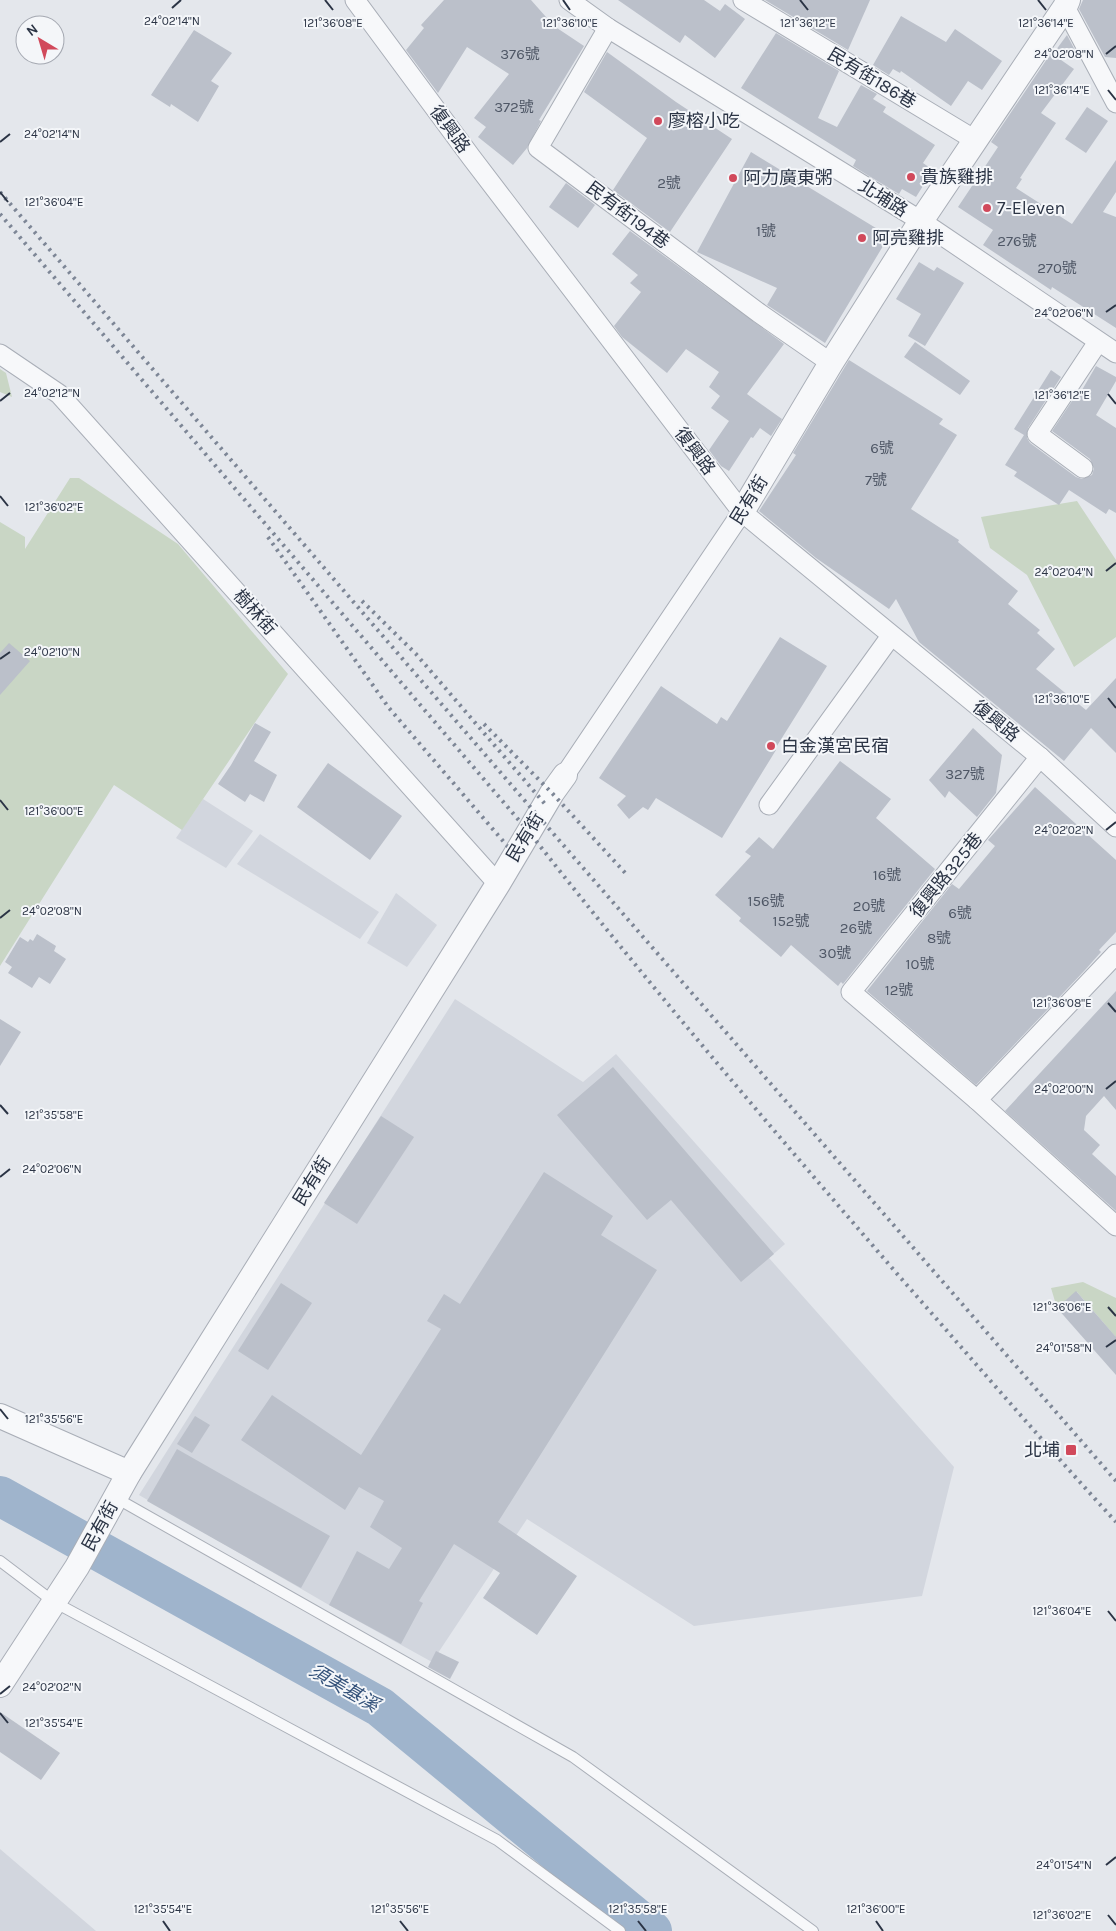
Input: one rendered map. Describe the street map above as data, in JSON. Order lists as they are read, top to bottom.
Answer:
{
  "streets": {
    "street": [
      "民有街186巷",
      "復興路",
      "北埔路",
      "民有街194巷",
      "民有街",
      "樹林街",
      "復興路325巷"
    ]
  },
  "crossings": [
    ["民有街186巷", "民有街"],
    ["復興路", "民有街"],
    ["復興路", "復興路325巷"],
    ["北埔路", "民有街194巷"],
    ["北埔路", "民有街"],
    ["民有街194巷", "民有街"],
    ["民有街", "樹林街"]
  ],
  "water": ["須美基溪"],
  "places": {
    "other": [
      "廖榕小吃",
      "貴族雞排",
      "阿力廣東粥",
      "7-Eleven",
      "阿亮雞排",
      "白金漢宮民宿"
    ],
    "transit": ["北埔"]
  },
  "house_numbers": [
    "376號",
    "372號",
    "2號",
    "1號",
    "276號",
    "270號",
    "6號",
    "7號",
    "327號",
    "16號",
    "156號",
    "20號",
    "6號",
    "152號",
    "26號",
    "8號",
    "30號",
    "10號",
    "12號"
  ],
  "north": "top left",
  "coordinates": [
    "24°02'14\"N",
    "121°36'08\"E",
    "121°36'10\"E",
    "121°36'12\"E",
    "121°36'14\"E",
    "24°02'08\"N",
    "121°36'04\"E",
    "24°02'06\"N",
    "24°02'12\"N",
    "121°36'02\"E",
    "24°02'04\"N",
    "24°02'10\"N",
    "121°36'00\"E",
    "24°02'02\"N",
    "24°02'00\"N",
    "121°35'58\"E",
    "121°36'06\"E",
    "24°01'58\"N",
    "121°35'56\"E",
    "121°35'54\"E",
    "24°01'54\"N"
  ]
}
